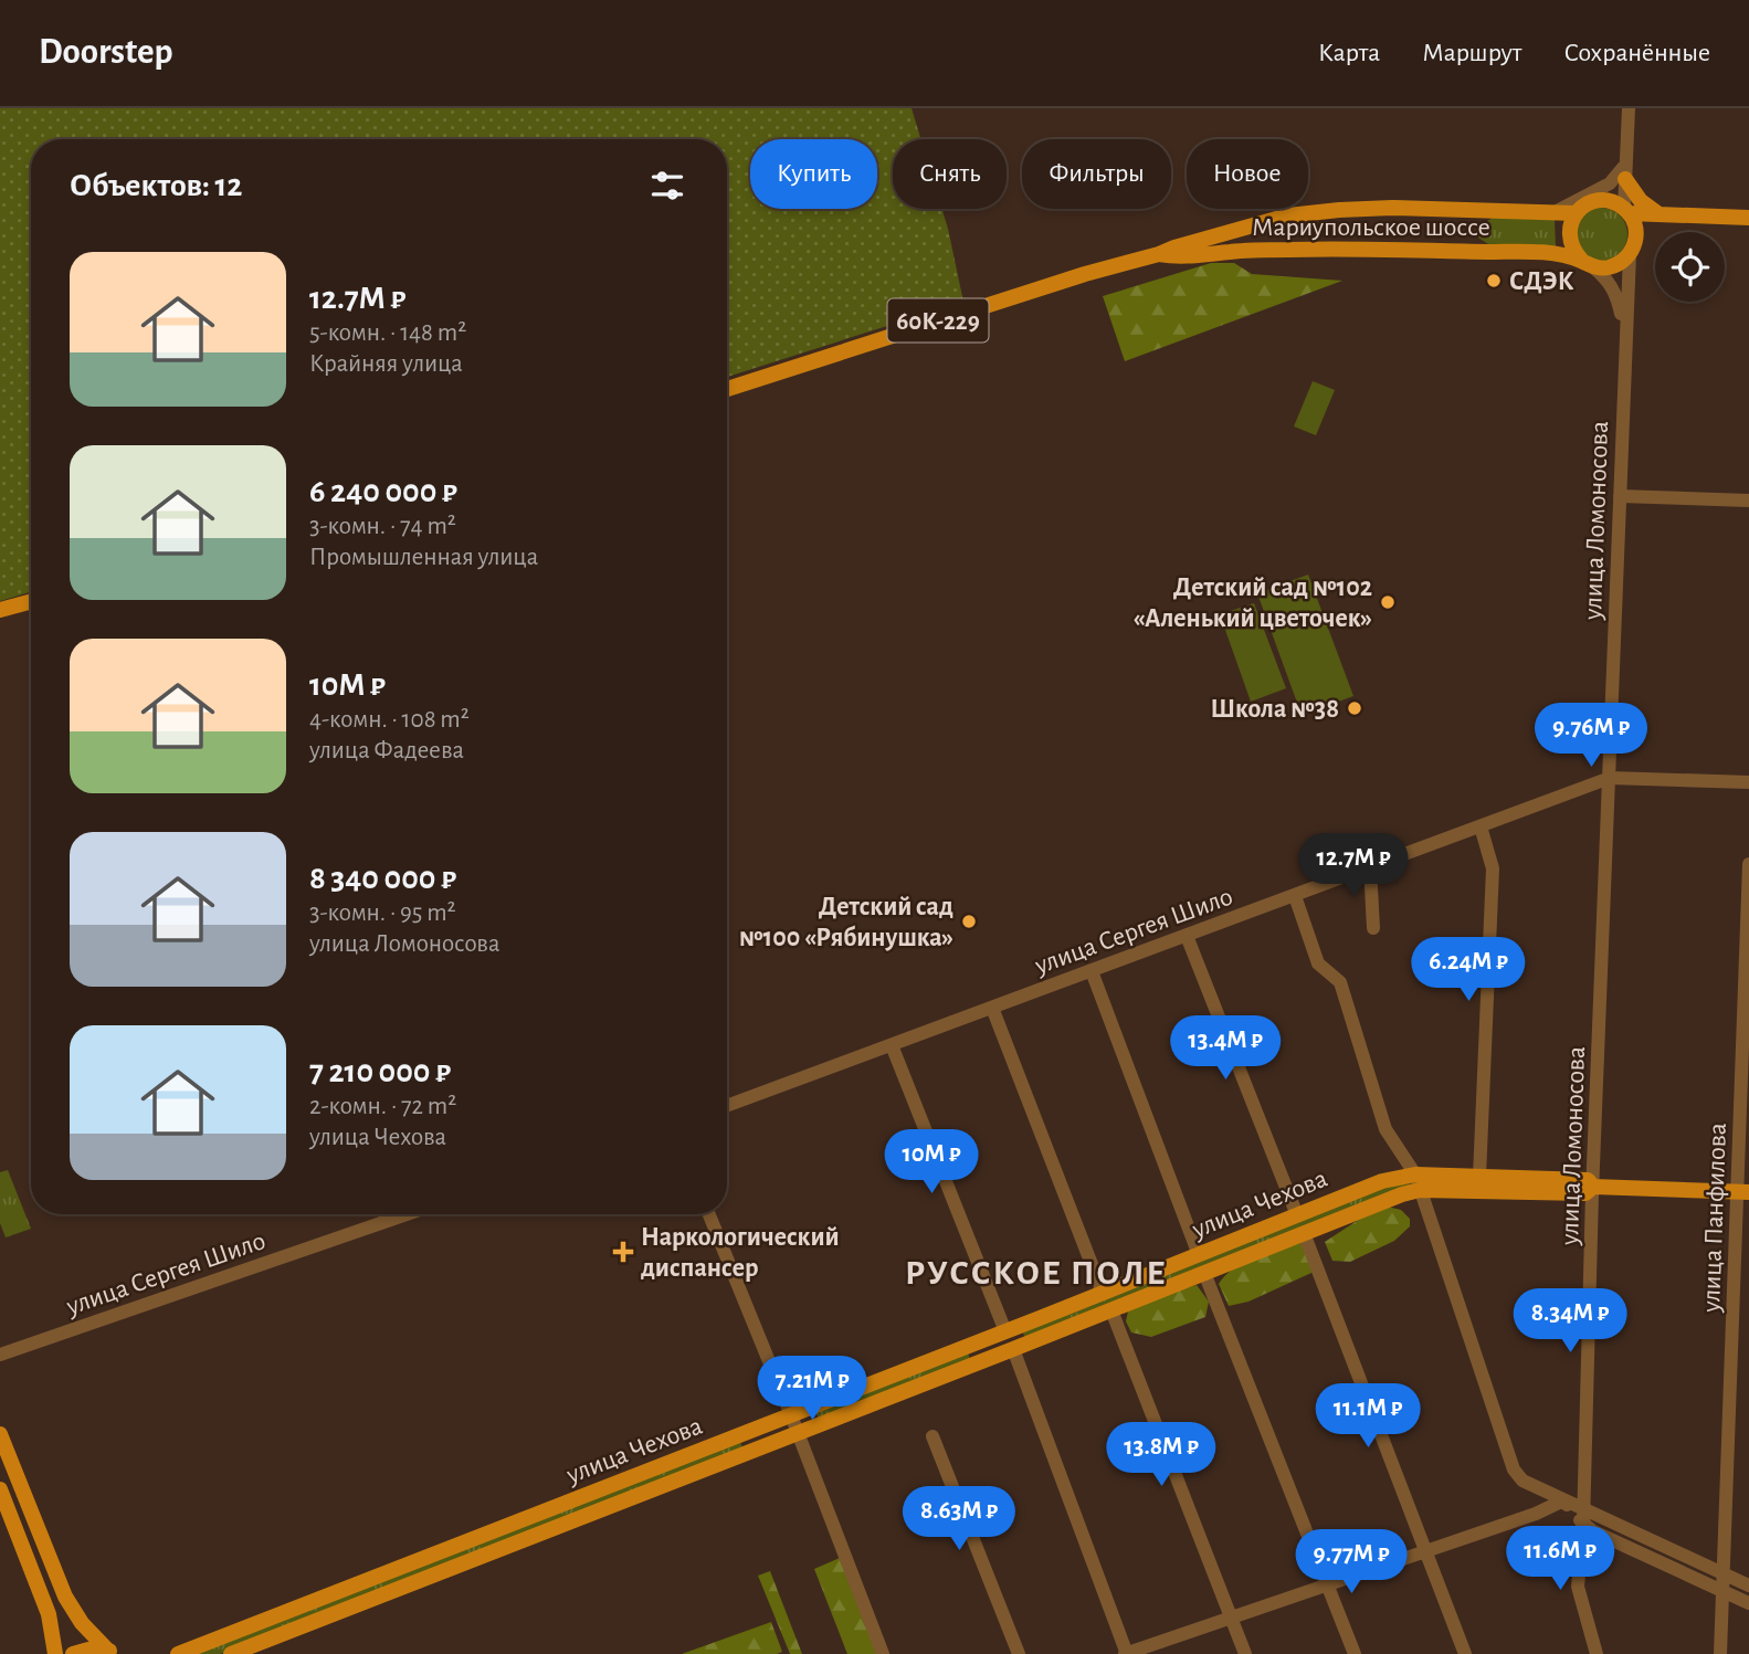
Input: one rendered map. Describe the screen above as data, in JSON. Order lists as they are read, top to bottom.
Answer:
{
  "streets": {
    "main road": ["Мариупольское шоссе", "60К-229", "улица Чехова"],
    "street": ["улица Ломоносова", "улица Сергея Шило", "улица Панфилова"]
  },
  "crossings": [
    ["Мариупольское шоссе", "улица Ломоносова"],
    ["улица Ломоносова", "улица Сергея Шило"],
    ["улица Ломоносова", "улица Чехова"],
    ["улица Чехова", "улица Панфилова"]
  ],
  "districts": ["РУССКОЕ ПОЛЕ"],
  "places": {
    "other": [
      "СДЭК",
      "Детский сад №102 «Аленький цветочек»",
      "Школа №38",
      "Детский сад №100 «Рябинушка»"
    ],
    "health": ["Наркологический диспансер"]
  },
  "page": {
    "header": "Doorstep",
    "nav": ["Карта", "Маршрут", "Сохранённые"],
    "chip": [
      "Купить",
      "Снять",
      "Фильтры",
      "Новое"
    ],
    "heading": "Объектов: 12",
    "list": [
      {
        "name": "12.7M ₽",
        "note": "5-комн. · 148 m² · Крайняя улица"
      },
      {
        "name": "6 240 000 ₽",
        "note": "3-комн. · 74 m² · Промышленная улица"
      },
      {
        "name": "10M ₽",
        "note": "4-комн. · 108 m² · улица Фадеева"
      },
      {
        "name": "8 340 000 ₽",
        "note": "3-комн. · 95 m² · улица Ломоносова"
      },
      {
        "name": "7 210 000 ₽",
        "note": "2-комн. · 72 m² · улица Чехова"
      }
    ],
    "price": [
      "9.76M ₽",
      "12.7M ₽",
      "6.24M ₽",
      "13.4M ₽",
      "10M ₽",
      "8.34M ₽",
      "7.21M ₽",
      "11.1M ₽",
      "13.8M ₽",
      "8.63M ₽",
      "11.6M ₽",
      "9.77M ₽"
    ]
  }
}
